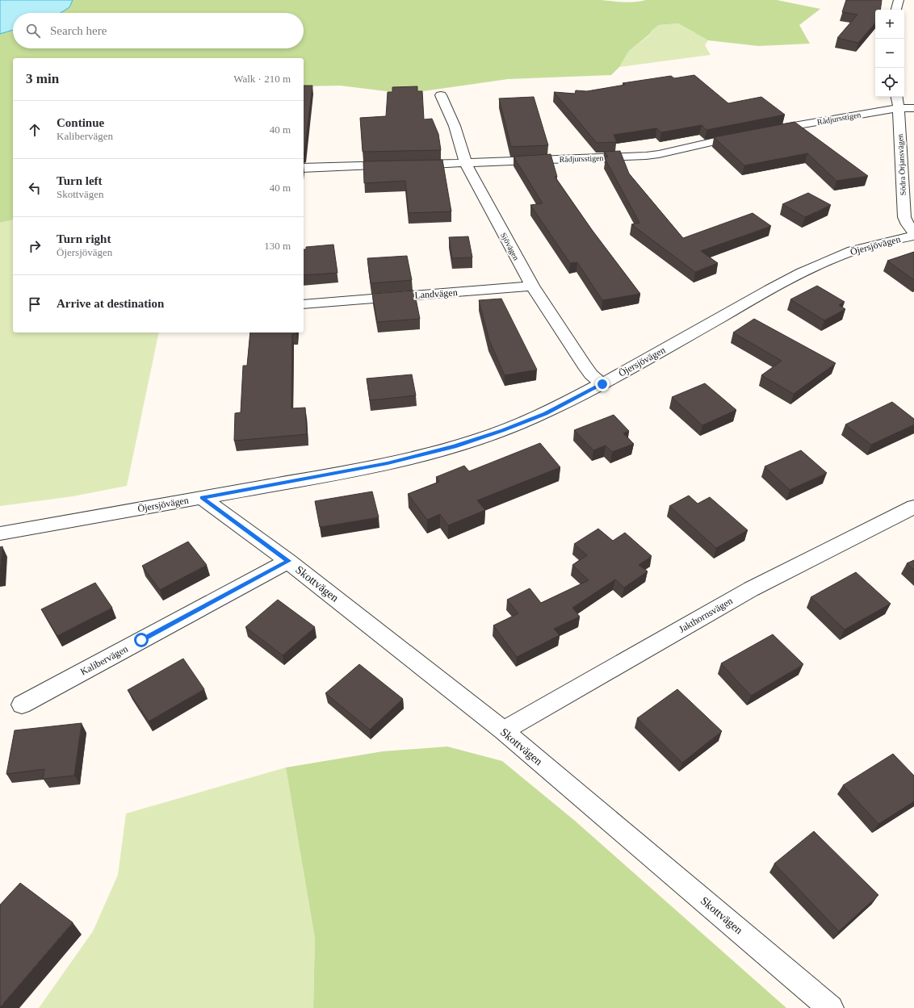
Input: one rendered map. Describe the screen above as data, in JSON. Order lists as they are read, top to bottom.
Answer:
{
  "streets": {
    "street": [
      "Rådjursstigen",
      "Södra Örjansvägen",
      "Öjersjövägen",
      "Sjövägen",
      "Landvägen",
      "Skottvägen",
      "Jakthornsvägen",
      "Kalibervägen"
    ]
  },
  "crossings": [
    ["Rådjursstigen", "Södra Örjansvägen"],
    ["Rådjursstigen", "Sjövägen"],
    ["Öjersjövägen", "Sjövägen"],
    ["Öjersjövägen", "Skottvägen"],
    ["Sjövägen", "Landvägen"],
    ["Skottvägen", "Jakthornsvägen"],
    ["Skottvägen", "Kalibervägen"]
  ],
  "page": {
    "map_buttons": ["+", "−"],
    "search": "Search here",
    "heading": ["3 min", "Walk · 210 m"],
    "list": [
      ["Continue", "Kalibervägen", "40 m"],
      ["Turn left", "Skottvägen", "40 m"],
      ["Turn right", "Öjersjövägen", "130 m"],
      "Arrive at destination"
    ]
  }
}
